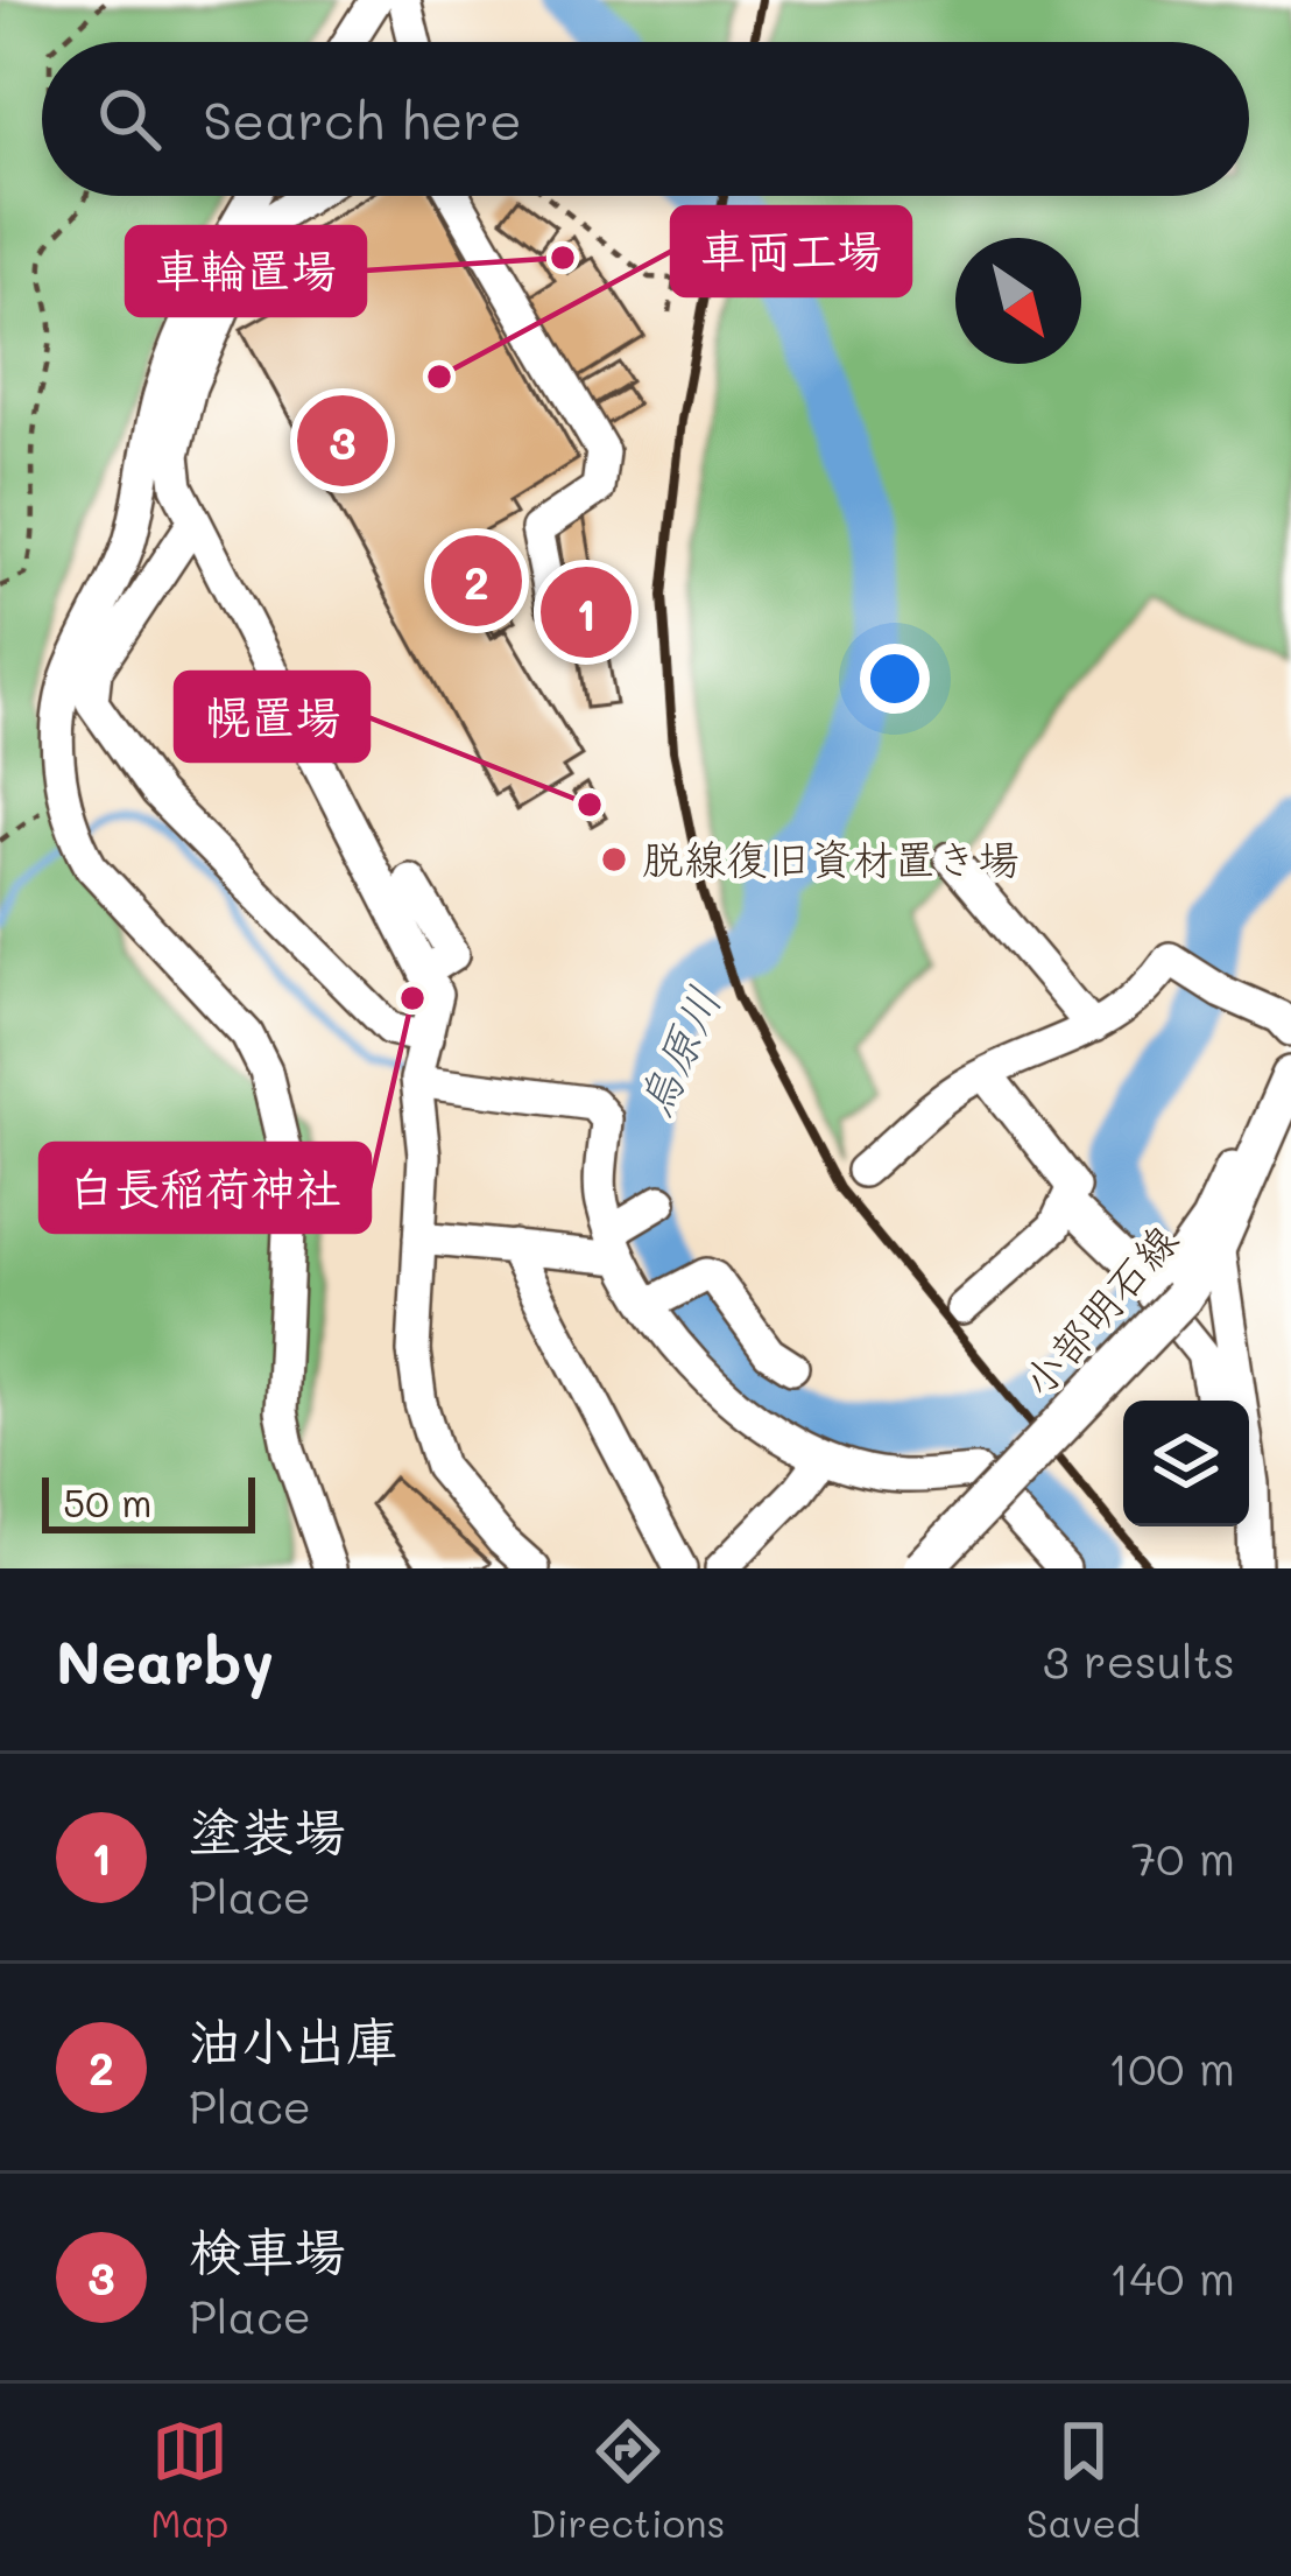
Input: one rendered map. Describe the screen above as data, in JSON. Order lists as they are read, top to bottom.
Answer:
{
  "streets": {
    "main road": ["小部明石線"]
  },
  "water": ["烏原川"],
  "places": [
    "車輪置場",
    "車両工場",
    "幌置場",
    "脱線復旧資材置き場",
    "白長稲荷神社"
  ],
  "scale_bar": "50 m",
  "north": "bottom right",
  "page": {
    "search": "Search here",
    "pins": ["3", "2", "1"],
    "scale": "50 m",
    "heading": ["Nearby", "3 results"],
    "list": [
      {
        "mark": "1",
        "name": "塗装場",
        "note": "Place",
        "value": "70 m"
      },
      {
        "mark": "2",
        "name": "油小出庫",
        "note": "Place",
        "value": "100 m"
      },
      {
        "mark": "3",
        "name": "検車場",
        "note": "Place",
        "value": "140 m"
      }
    ],
    "nav": ["Map", "Directions", "Saved"]
  }
}
